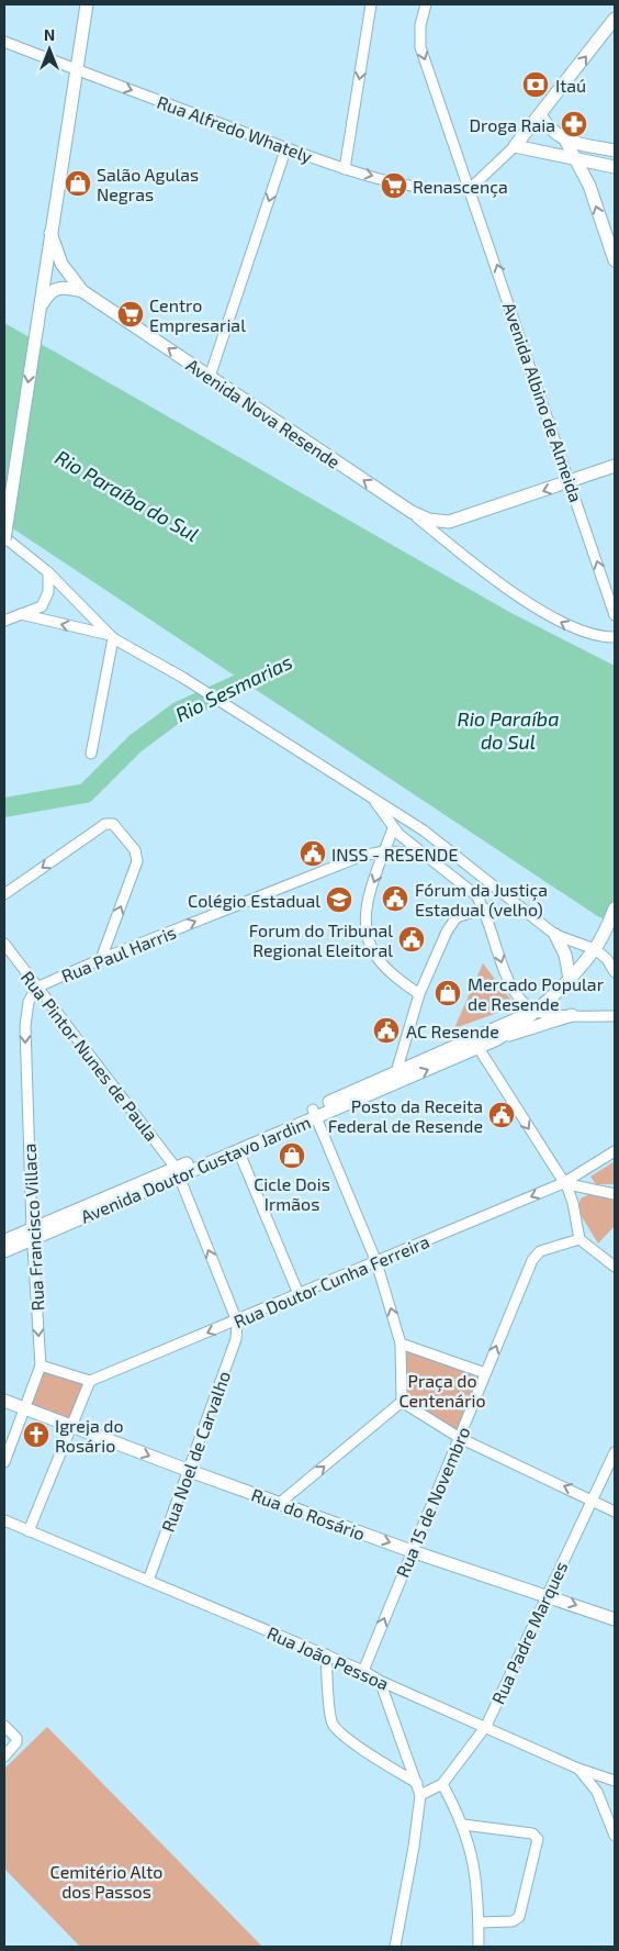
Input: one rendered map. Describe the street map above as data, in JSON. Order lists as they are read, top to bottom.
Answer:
{
  "streets": {
    "main road": ["Avenida Nova Resende", "Avenida Doutor Gustavo Jardim", "Rua do Rosário"],
    "street": [
      "Rua Alfredo Whately",
      "Avenida Albino de Almeida",
      "Rua Paul Harris",
      "Rua Pintor Nunes de Paula",
      "Rua Francisco Villaca",
      "Rua Doutor Cunha Ferreira",
      "Rua Noel de Carvalho",
      "Rua 15 de Novembro",
      "Rua Padre Marques",
      "Rua João Pessoa"
    ]
  },
  "crossings": [
    ["Rua Alfredo Whately", "Avenida Albino de Almeida"],
    ["Avenida Albino de Almeida", "Avenida Nova Resende"],
    ["Rua Paul Harris", "Rua Pintor Nunes de Paula"],
    ["Rua Paul Harris", "Rua Francisco Villaca"],
    ["Rua Pintor Nunes de Paula", "Avenida Doutor Gustavo Jardim"],
    ["Rua Pintor Nunes de Paula", "Rua Francisco Villaca"],
    ["Rua Pintor Nunes de Paula", "Rua Doutor Cunha Ferreira"],
    ["Rua Pintor Nunes de Paula", "Rua Noel de Carvalho"],
    ["Avenida Doutor Gustavo Jardim", "Rua Francisco Villaca"],
    ["Rua Francisco Villaca", "Rua do Rosário"],
    ["Rua Doutor Cunha Ferreira", "Rua Noel de Carvalho"],
    ["Rua Noel de Carvalho", "Rua do Rosário"],
    ["Rua Noel de Carvalho", "Rua João Pessoa"],
    ["Rua 15 de Novembro", "Rua do Rosário"],
    ["Rua 15 de Novembro", "Rua João Pessoa"],
    ["Rua do Rosário", "Rua Padre Marques"],
    ["Rua Padre Marques", "Rua João Pessoa"]
  ],
  "one_way": [
    "Rua Alfredo Whately",
    "Avenida Nova Resende",
    "Rua Paul Harris",
    "Rua Francisco Villaca",
    "Rua Doutor Cunha Ferreira",
    "Rua 15 de Novembro",
    "Rua do Rosário"
  ],
  "water": ["Rio Paraíba do Sul", "Rio Sesmarias"],
  "parks": ["Praça do Centenário", "Cemitério Alto dos Passos"],
  "places": {
    "bank": ["Itaú"],
    "pharmacy": ["Droga Raia"],
    "shop": ["Salão Agulas Negras", "Mercado Popular de Resende", "Cicle Dois Irmãos"],
    "supermarket": ["Renascença", "Centro Empresarial"],
    "public building": [
      "INSS - RESENDE",
      "Fórum da Justiça Estadual (velho)",
      "Forum do Tribunal Regional Eleitoral",
      "AC Resende",
      "Posto da Receita Federal de Resende"
    ],
    "school or university": ["Colégio Estadual"],
    "church": ["Igreja do Rosário"]
  },
  "north": "top"
}
